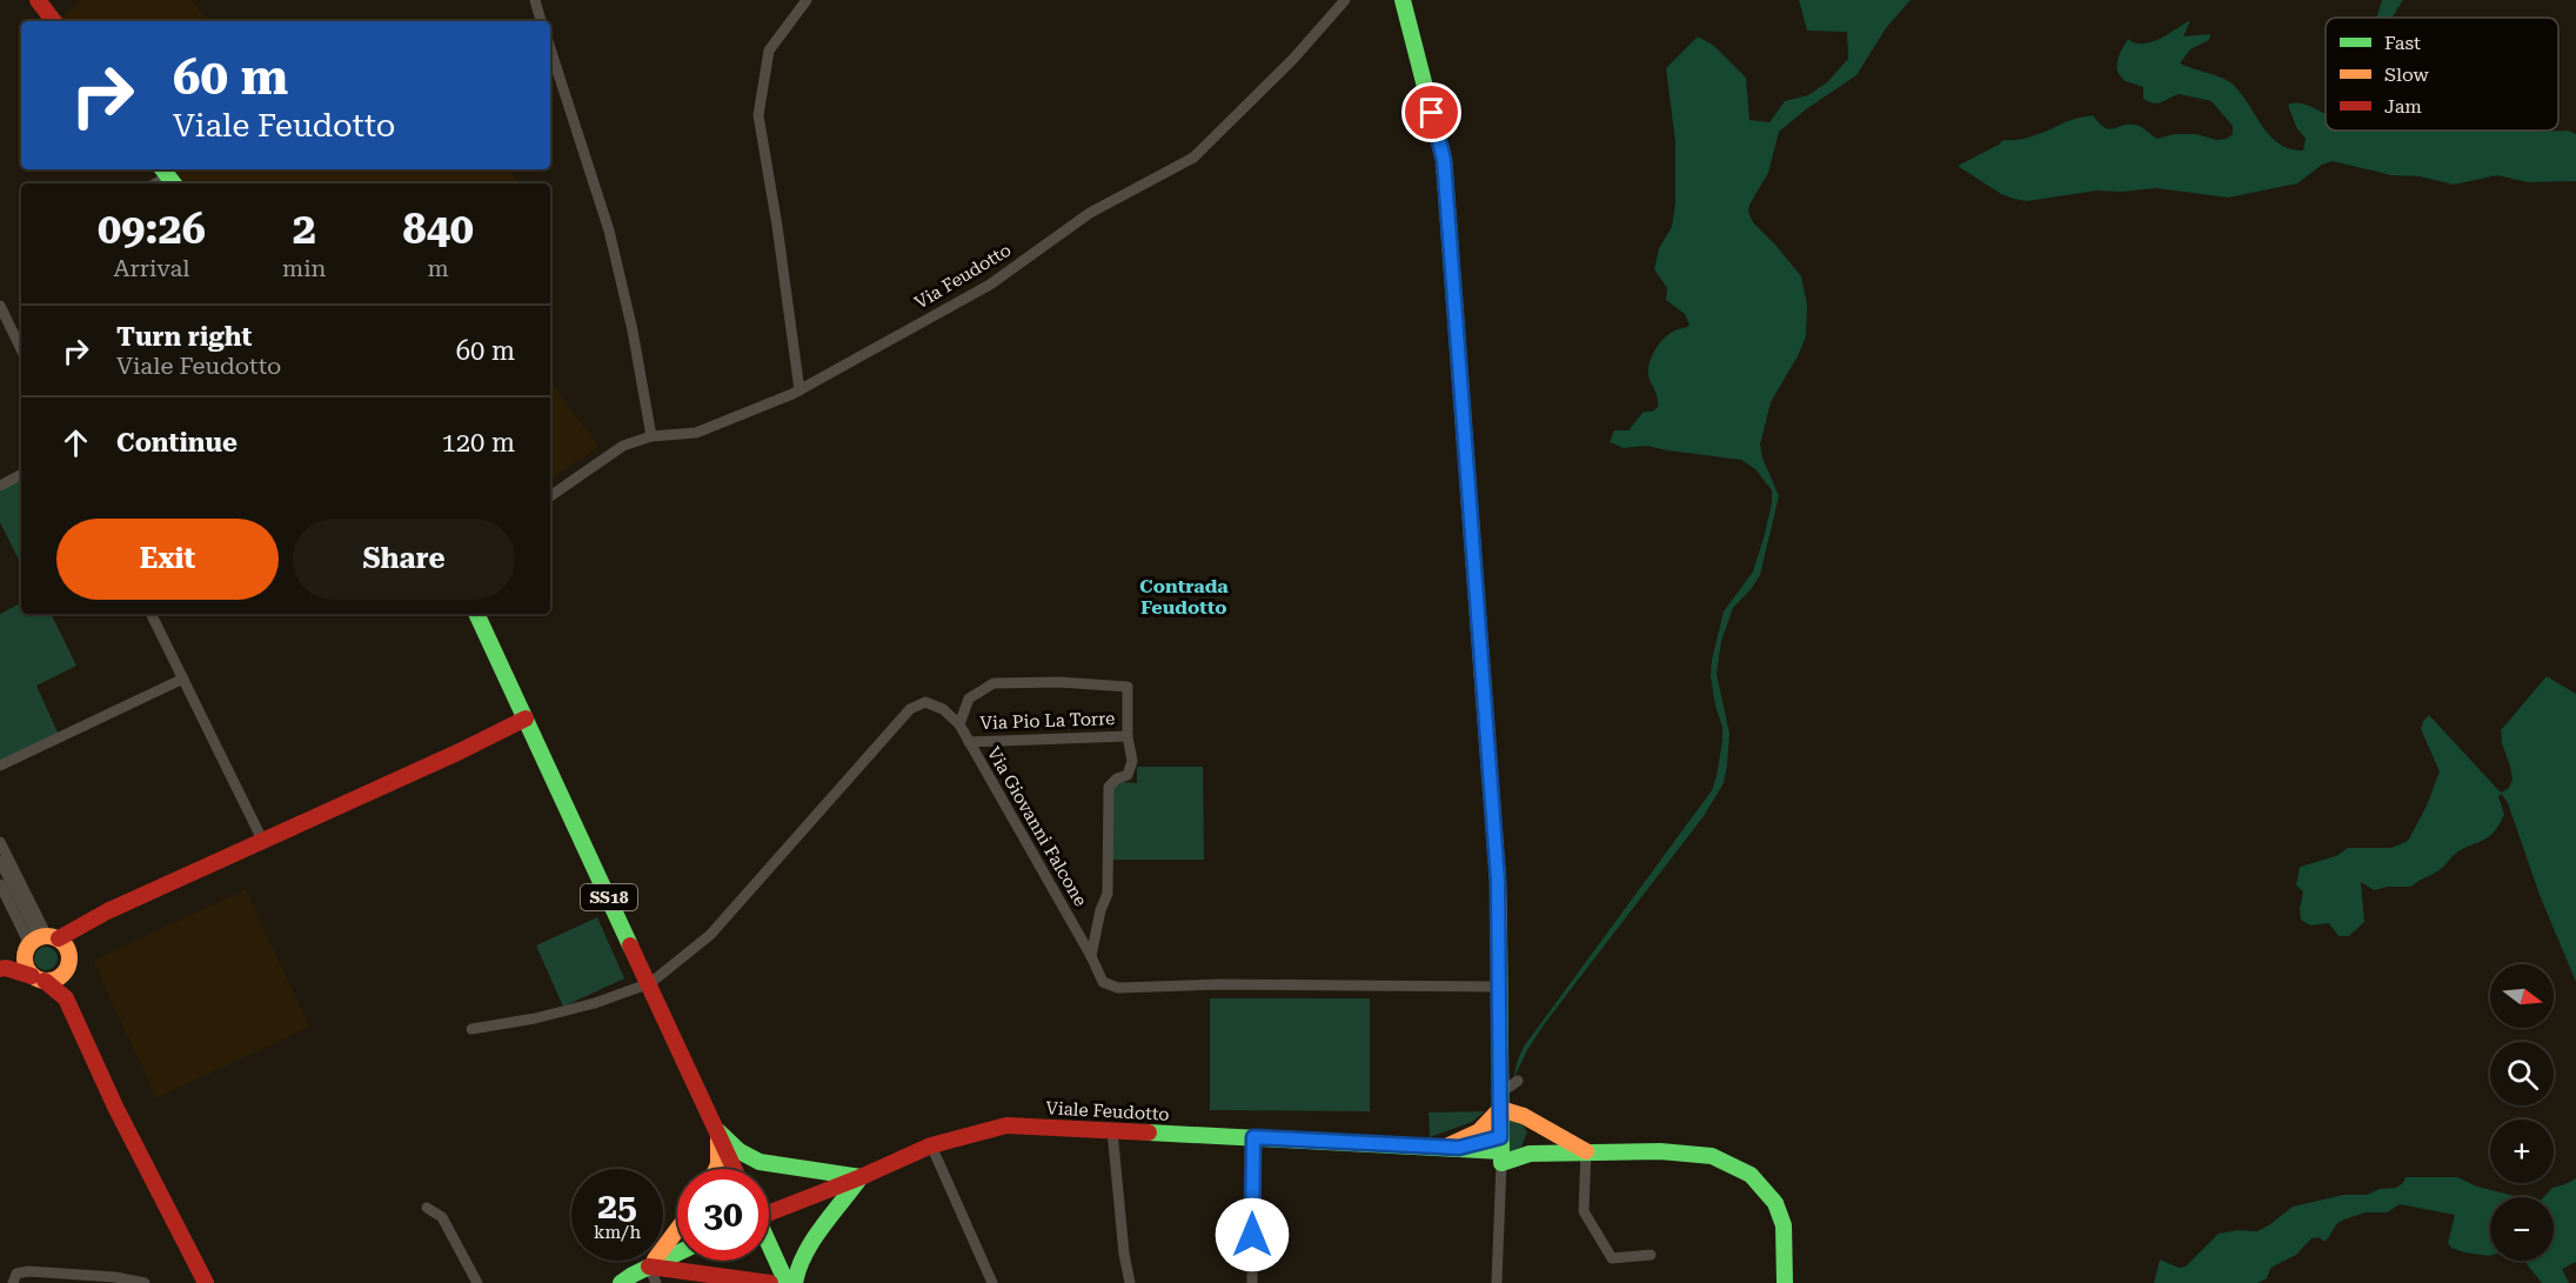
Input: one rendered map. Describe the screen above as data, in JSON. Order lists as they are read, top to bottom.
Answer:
{
  "streets": {
    "street": [
      "Via Feudotto",
      "Via Pio La Torre",
      "Via Giovanni Falcone",
      "SS18",
      "Viale Feudotto"
    ]
  },
  "crossings": [
    ["Via Pio La Torre", "Via Giovanni Falcone"],
    ["Via Giovanni Falcone", "SS18"]
  ],
  "districts": ["Contrada Feudotto"],
  "legend": ["Fast", "Slow", "Jam"],
  "north": "right",
  "page": {
    "turn": ["60 m", "Viale Feudotto"],
    "eta": [
      "09:26",
      "Arrival",
      "2",
      "min",
      "840",
      "m"
    ],
    "list": [
      {
        "name": "Turn right",
        "note": "Viale Feudotto",
        "value": "60 m"
      },
      {
        "name": "Continue",
        "value": "120 m"
      }
    ],
    "buttons": ["Exit", "Share"],
    "map_buttons": ["+", "−"],
    "speed": "25 km/h",
    "limit": "30"
  }
}
